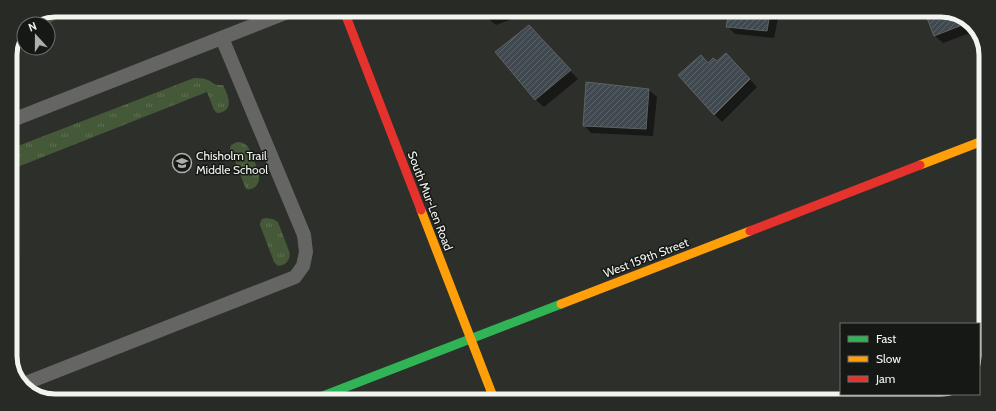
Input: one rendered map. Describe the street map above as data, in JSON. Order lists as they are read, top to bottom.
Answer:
{
  "streets": {
    "main road": ["South Mur-Len Road", "West 159th Street"]
  },
  "crossings": [
    ["South Mur-Len Road", "West 159th Street"]
  ],
  "places": {
    "school or university": ["Chisholm Trail Middle School"]
  },
  "legend": ["Fast", "Slow", "Jam"],
  "north": "top"
}
